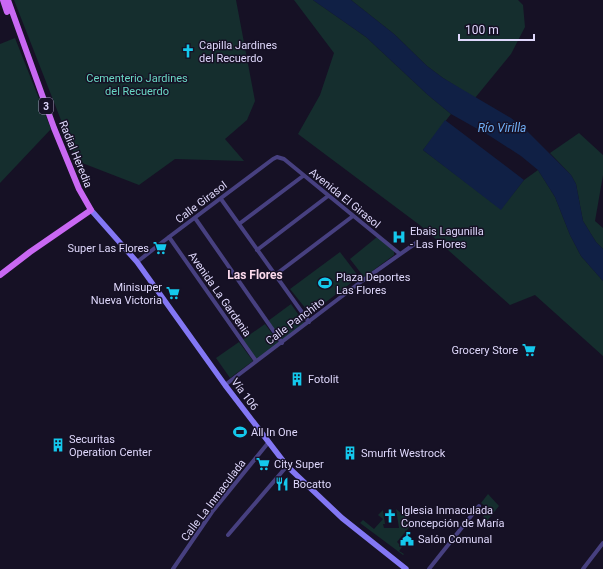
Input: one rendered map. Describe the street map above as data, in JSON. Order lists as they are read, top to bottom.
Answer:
{
  "streets": {
    "main road": ["3", "Radial Heredia", "Vía 106"],
    "street": [
      "Avenida El Girasol",
      "Calle Girasol",
      "Avenida La Gardenia",
      "Calle Panchito",
      "Calle La Inmaculada"
    ]
  },
  "crossings": [
    ["Radial Heredia", "Vía 106"],
    ["Avenida El Girasol", "Calle Girasol"],
    ["Avenida El Girasol", "Calle Panchito"],
    ["Calle Girasol", "Avenida La Gardenia"],
    ["Calle Girasol", "Vía 106"],
    ["Avenida La Gardenia", "Calle Panchito"],
    ["Calle Panchito", "Vía 106"],
    ["Vía 106", "Calle La Inmaculada"]
  ],
  "districts": ["Las Flores"],
  "water": ["Río Virilla"],
  "parks": ["Cementerio Jardines del Recuerdo"],
  "places": {
    "church": ["Capilla Jardines del Recuerdo", "Iglesia Inmaculada Concepción de María"],
    "hospital": ["Ebais Lagunilla - Las Flores"],
    "supermarket": [
      "Super Las Flores",
      "Minisuper Nueva Victoria",
      "Grocery Store",
      "City Super"
    ],
    "sports": ["Plaza Deportes Las Flores", "All In One"],
    "building": ["Fotolit", "Securitas Operation Center", "Smurfit Westrock"],
    "restaurant": ["Bocatto"],
    "public building": ["Salón Comunal"]
  },
  "scale_bar": "100 m"
}
